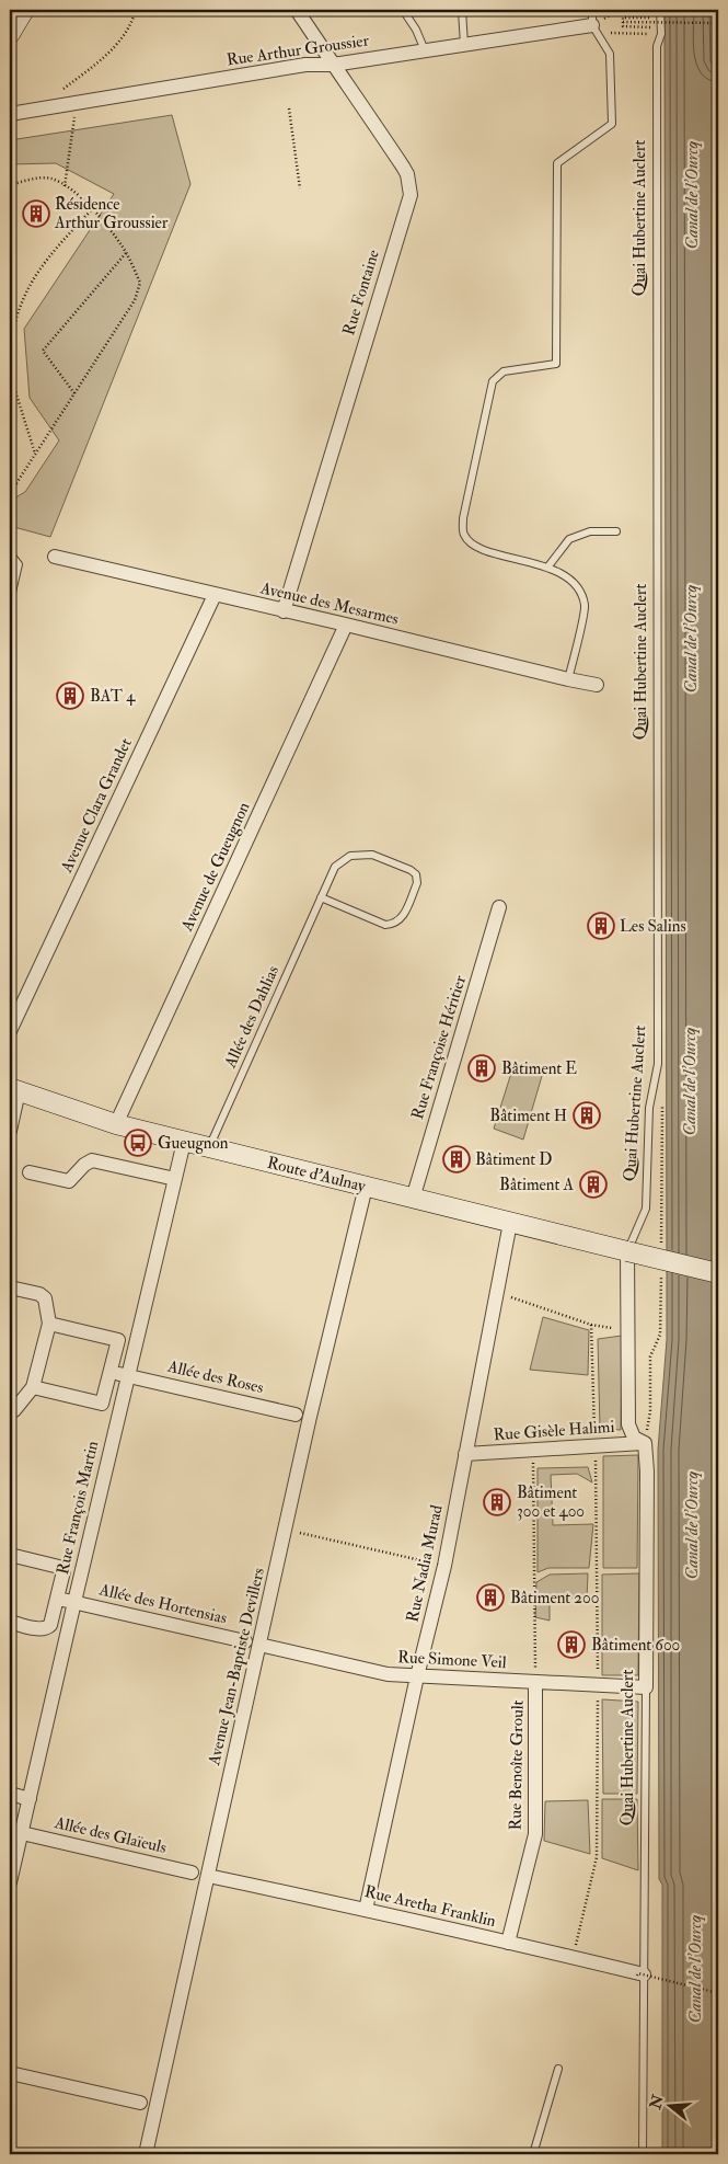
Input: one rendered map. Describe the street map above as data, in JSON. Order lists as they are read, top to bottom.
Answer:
{
  "streets": {
    "street": [
      "Rue Arthur Groussier",
      "Quai Hubertine Auclert",
      "Rue Fontaine",
      "Avenue des Mesarmes",
      "Avenue Clara Grandet",
      "Avenue de Gueugnon",
      "Rue Françoise Héritier",
      "Route d'Aulnay",
      "Allée des Roses",
      "Rue Gisèle Halimi",
      "Rue François Martin",
      "Rue Nadia Murad",
      "Allée des Hortensias",
      "Rue Simone Veil",
      "Avenue Jean-Baptiste Devillers",
      "Rue Benoîte Groult",
      "Allée des Glaïeuls",
      "Rue Aretha Franklin"
    ],
    "lane": ["Allée des Dahlias"]
  },
  "crossings": [
    ["Rue Arthur Groussier", "Rue Fontaine"],
    ["Quai Hubertine Auclert", "Route d'Aulnay"],
    ["Quai Hubertine Auclert", "Rue Gisèle Halimi"],
    ["Quai Hubertine Auclert", "Rue Simone Veil"],
    ["Quai Hubertine Auclert", "Rue Aretha Franklin"],
    ["Rue Fontaine", "Avenue des Mesarmes"],
    ["Avenue des Mesarmes", "Avenue Clara Grandet"],
    ["Avenue des Mesarmes", "Avenue de Gueugnon"],
    ["Avenue de Gueugnon", "Route d'Aulnay"],
    ["Allée des Dahlias", "Route d'Aulnay"],
    ["Rue Françoise Héritier", "Route d'Aulnay"],
    ["Route d'Aulnay", "Rue François Martin"],
    ["Route d'Aulnay", "Rue Nadia Murad"],
    ["Route d'Aulnay", "Avenue Jean-Baptiste Devillers"],
    ["Allée des Roses", "Rue François Martin"],
    ["Rue Gisèle Halimi", "Rue Nadia Murad"],
    ["Rue François Martin", "Allée des Hortensias"],
    ["Rue François Martin", "Allée des Glaïeuls"],
    ["Rue Nadia Murad", "Rue Simone Veil"],
    ["Rue Nadia Murad", "Rue Aretha Franklin"],
    ["Rue Simone Veil", "Avenue Jean-Baptiste Devillers"],
    ["Rue Simone Veil", "Rue Benoîte Groult"],
    ["Avenue Jean-Baptiste Devillers", "Rue Aretha Franklin"],
    ["Rue Benoîte Groult", "Rue Aretha Franklin"]
  ],
  "water": ["Canal de l'Ourcq"],
  "places": {
    "building": [
      "Résidence Arthur Groussier",
      "BAT 4",
      "Les Salins",
      "Bâtiment E",
      "Bâtiment H",
      "Bâtiment D",
      "Bâtiment A",
      "Bâtiment 300 et 400",
      "Bâtiment 200",
      "Bâtiment 600"
    ],
    "bus stop": ["Gueugnon"]
  },
  "north": "left"
}
